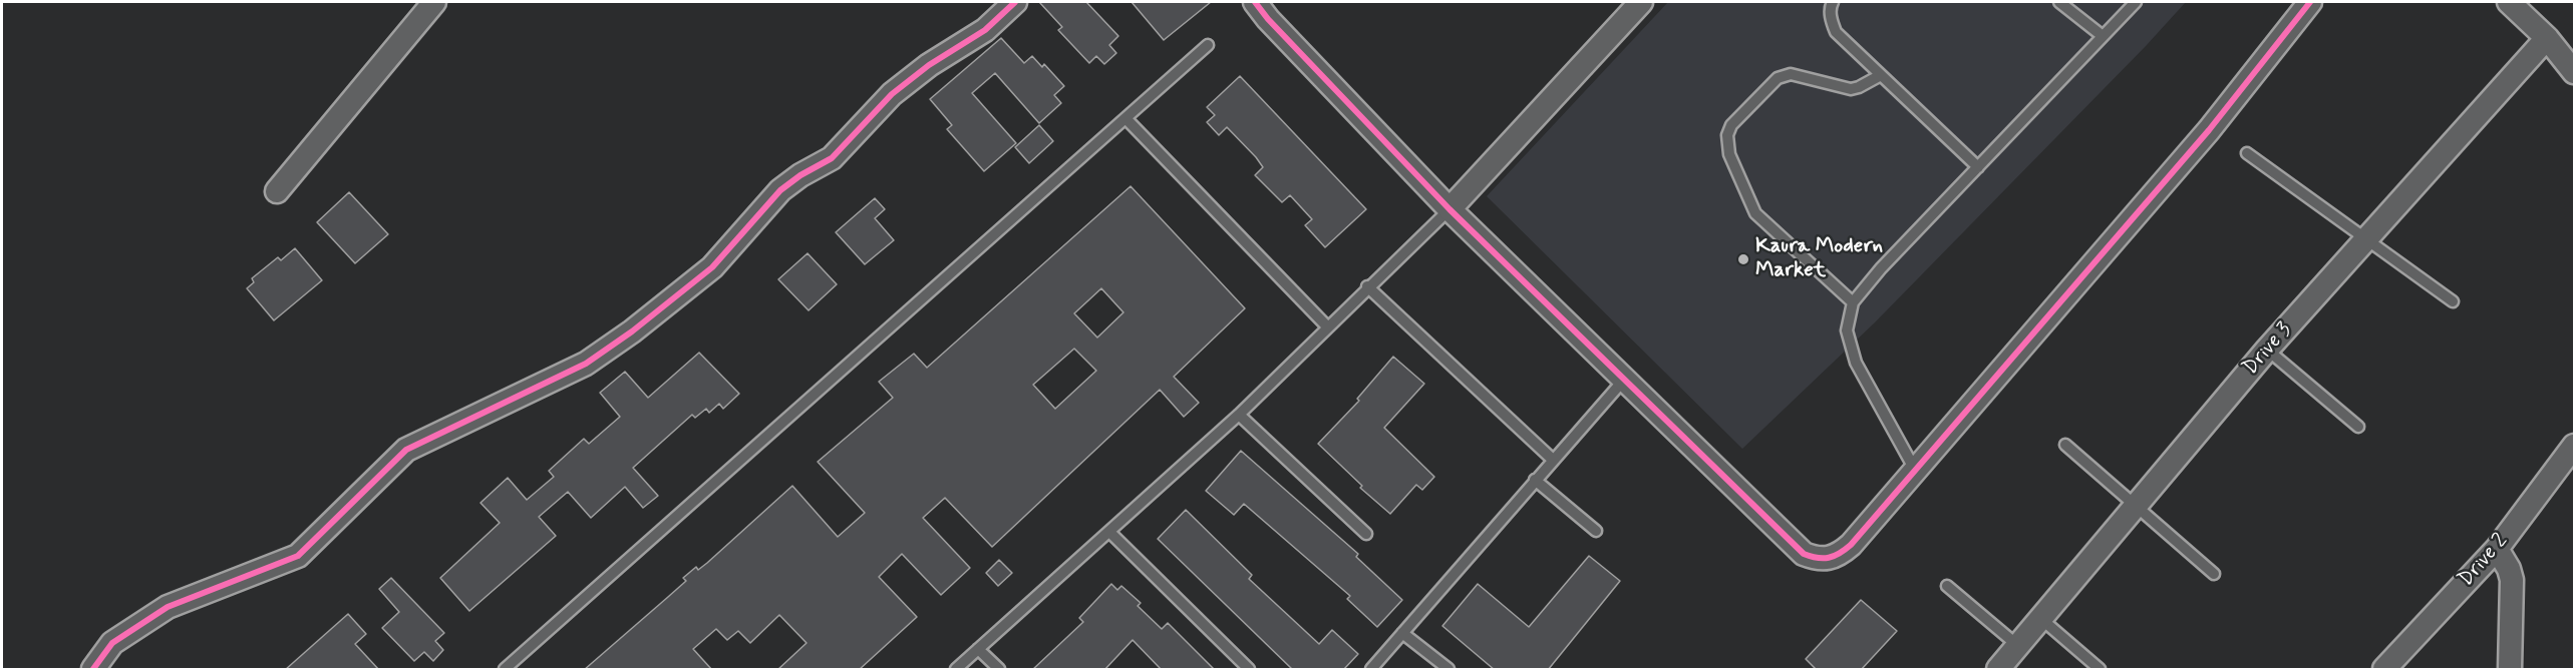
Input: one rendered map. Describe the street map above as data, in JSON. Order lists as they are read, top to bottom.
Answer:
{
  "streets": {
    "street": ["Drive 3", "Drive 2"]
  },
  "places": ["Kaura Modern Market"]
}
